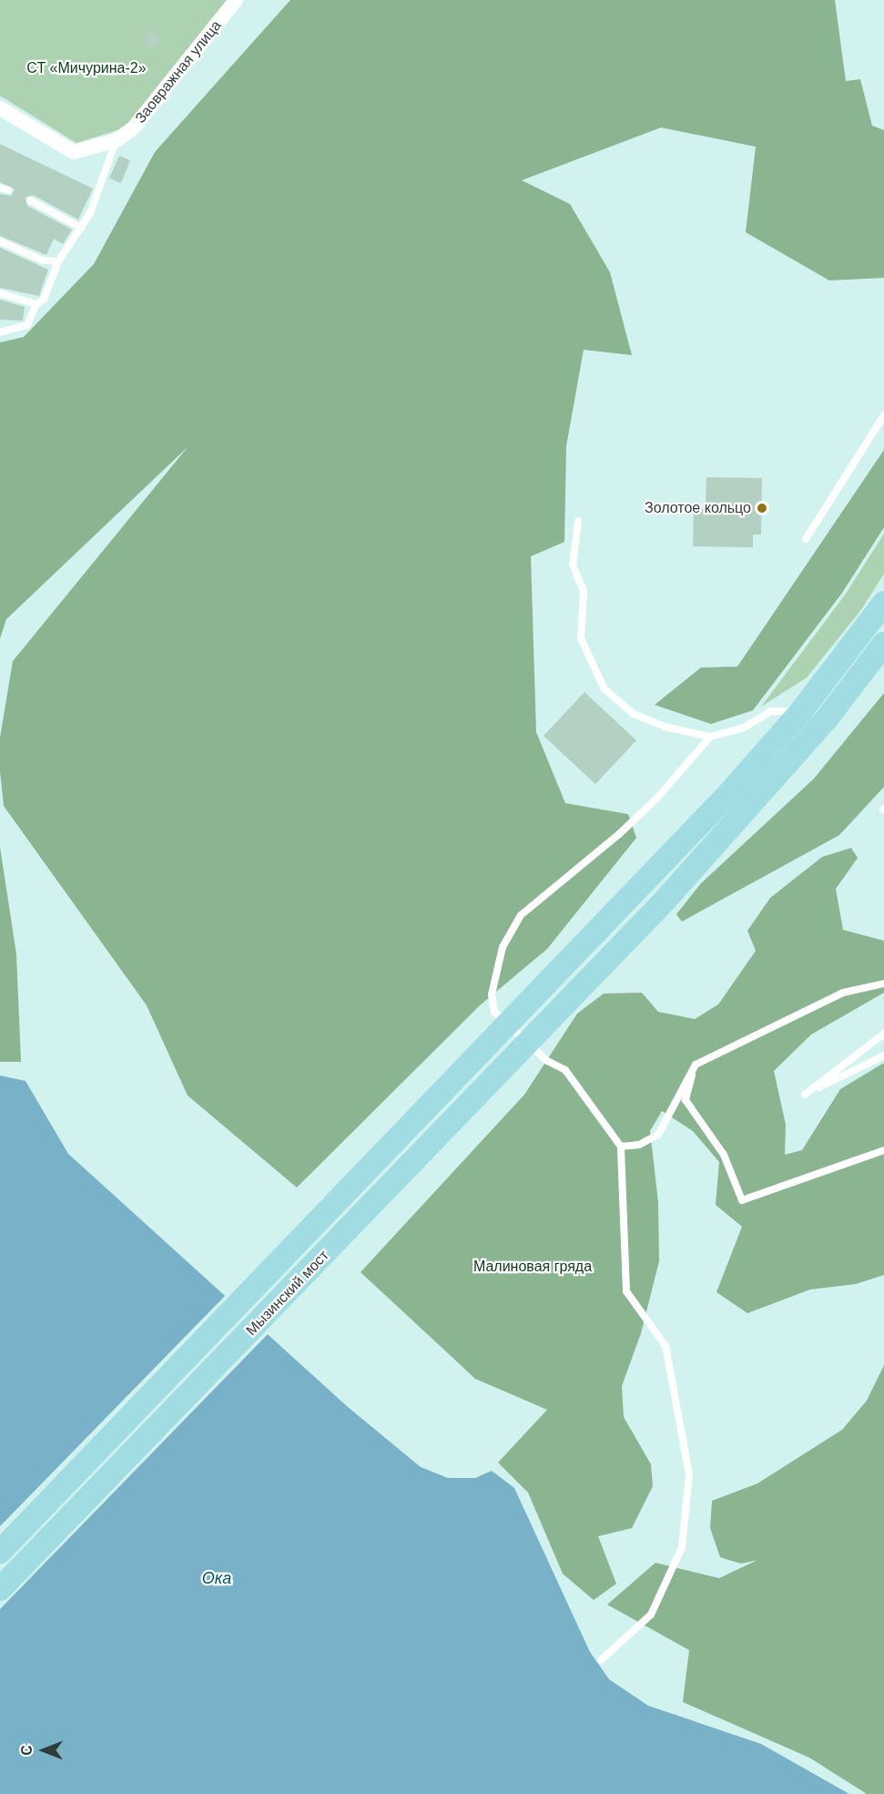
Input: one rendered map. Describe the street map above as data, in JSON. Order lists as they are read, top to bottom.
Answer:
{
  "streets": {
    "main road": ["Мызинский мост"],
    "street": ["Заовражная улица"]
  },
  "water": ["Ока"],
  "parks": ["СТ «Мичурина-2»", "Малиновая гряда"],
  "places": ["Золотое кольцо"],
  "north": "left"
}
